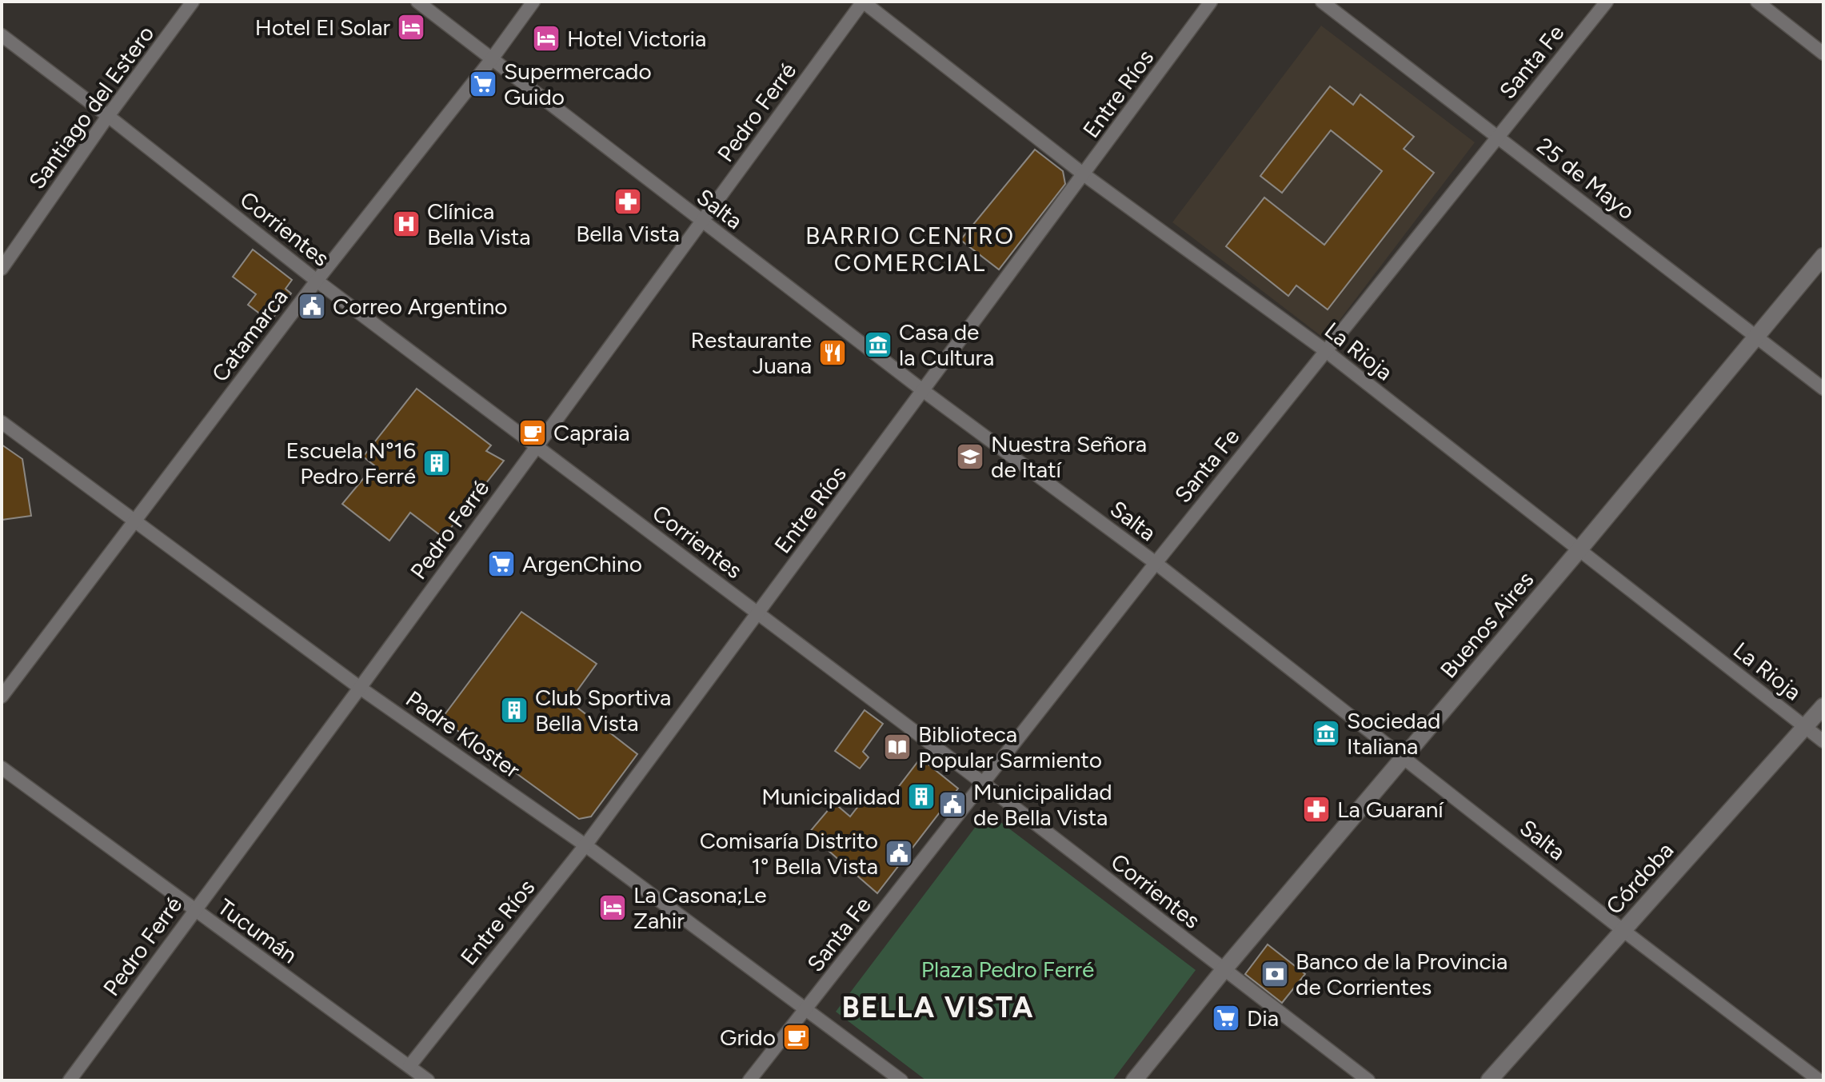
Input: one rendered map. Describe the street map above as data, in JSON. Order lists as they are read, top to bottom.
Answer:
{
  "streets": {
    "street": [
      "Santa Fe",
      "Entre Ríos",
      "Santiago del Estero",
      "Pedro Ferré",
      "25 de Mayo",
      "Salta",
      "Corrientes",
      "Catamarca",
      "La Rioja",
      "Buenos Aires",
      "Padre Kloster",
      "Córdoba",
      "Tucumán"
    ]
  },
  "crossings": [
    ["Santa Fe", "25 de Mayo"],
    ["Santa Fe", "Salta"],
    ["Santa Fe", "Corrientes"],
    ["Santa Fe", "La Rioja"],
    ["Santa Fe", "Padre Kloster"],
    ["Entre Ríos", "Salta"],
    ["Entre Ríos", "Corrientes"],
    ["Entre Ríos", "La Rioja"],
    ["Entre Ríos", "Padre Kloster"],
    ["Entre Ríos", "Tucumán"],
    ["Santiago del Estero", "Corrientes"],
    ["Pedro Ferré", "Salta"],
    ["Pedro Ferré", "Corrientes"],
    ["Pedro Ferré", "La Rioja"],
    ["Pedro Ferré", "Padre Kloster"],
    ["Pedro Ferré", "Tucumán"],
    ["25 de Mayo", "Buenos Aires"],
    ["Salta", "Catamarca"],
    ["Salta", "Buenos Aires"],
    ["Salta", "Córdoba"],
    ["Corrientes", "Catamarca"],
    ["Corrientes", "Buenos Aires"],
    ["Catamarca", "Padre Kloster"],
    ["La Rioja", "Buenos Aires"],
    ["La Rioja", "Córdoba"]
  ],
  "districts": ["BARRIO CENTRO COMERCIAL", "BELLA VISTA"],
  "parks": ["Plaza Pedro Ferré"],
  "places": {
    "hotel": ["Hotel El Solar", "Hotel Victoria", "La Casona;Le Zahir"],
    "supermarket": ["Supermercado Guido", "ArgenChino", "Dia"],
    "pharmacy": ["Bella Vista", "La Guaraní"],
    "hospital": ["Clínica Bella Vista"],
    "public building": ["Correo Argentino", "Municipalidad de Bella Vista", "Comisaría Distrito 1° Bella Vista"],
    "museum": ["Casa de la Cultura", "Sociedad Italiana"],
    "restaurant": ["Restaurante Juana"],
    "cafe": ["Capraia", "Grido"],
    "school or university": ["Nuestra Señora de Itatí"],
    "building": ["Escuela N°16 Pedro Ferré", "Club Sportiva Bella Vista", "Municipalidad"],
    "library": ["Biblioteca Popular Sarmiento"],
    "bank": ["Banco de la Provincia de Corrientes"]
  }
}
